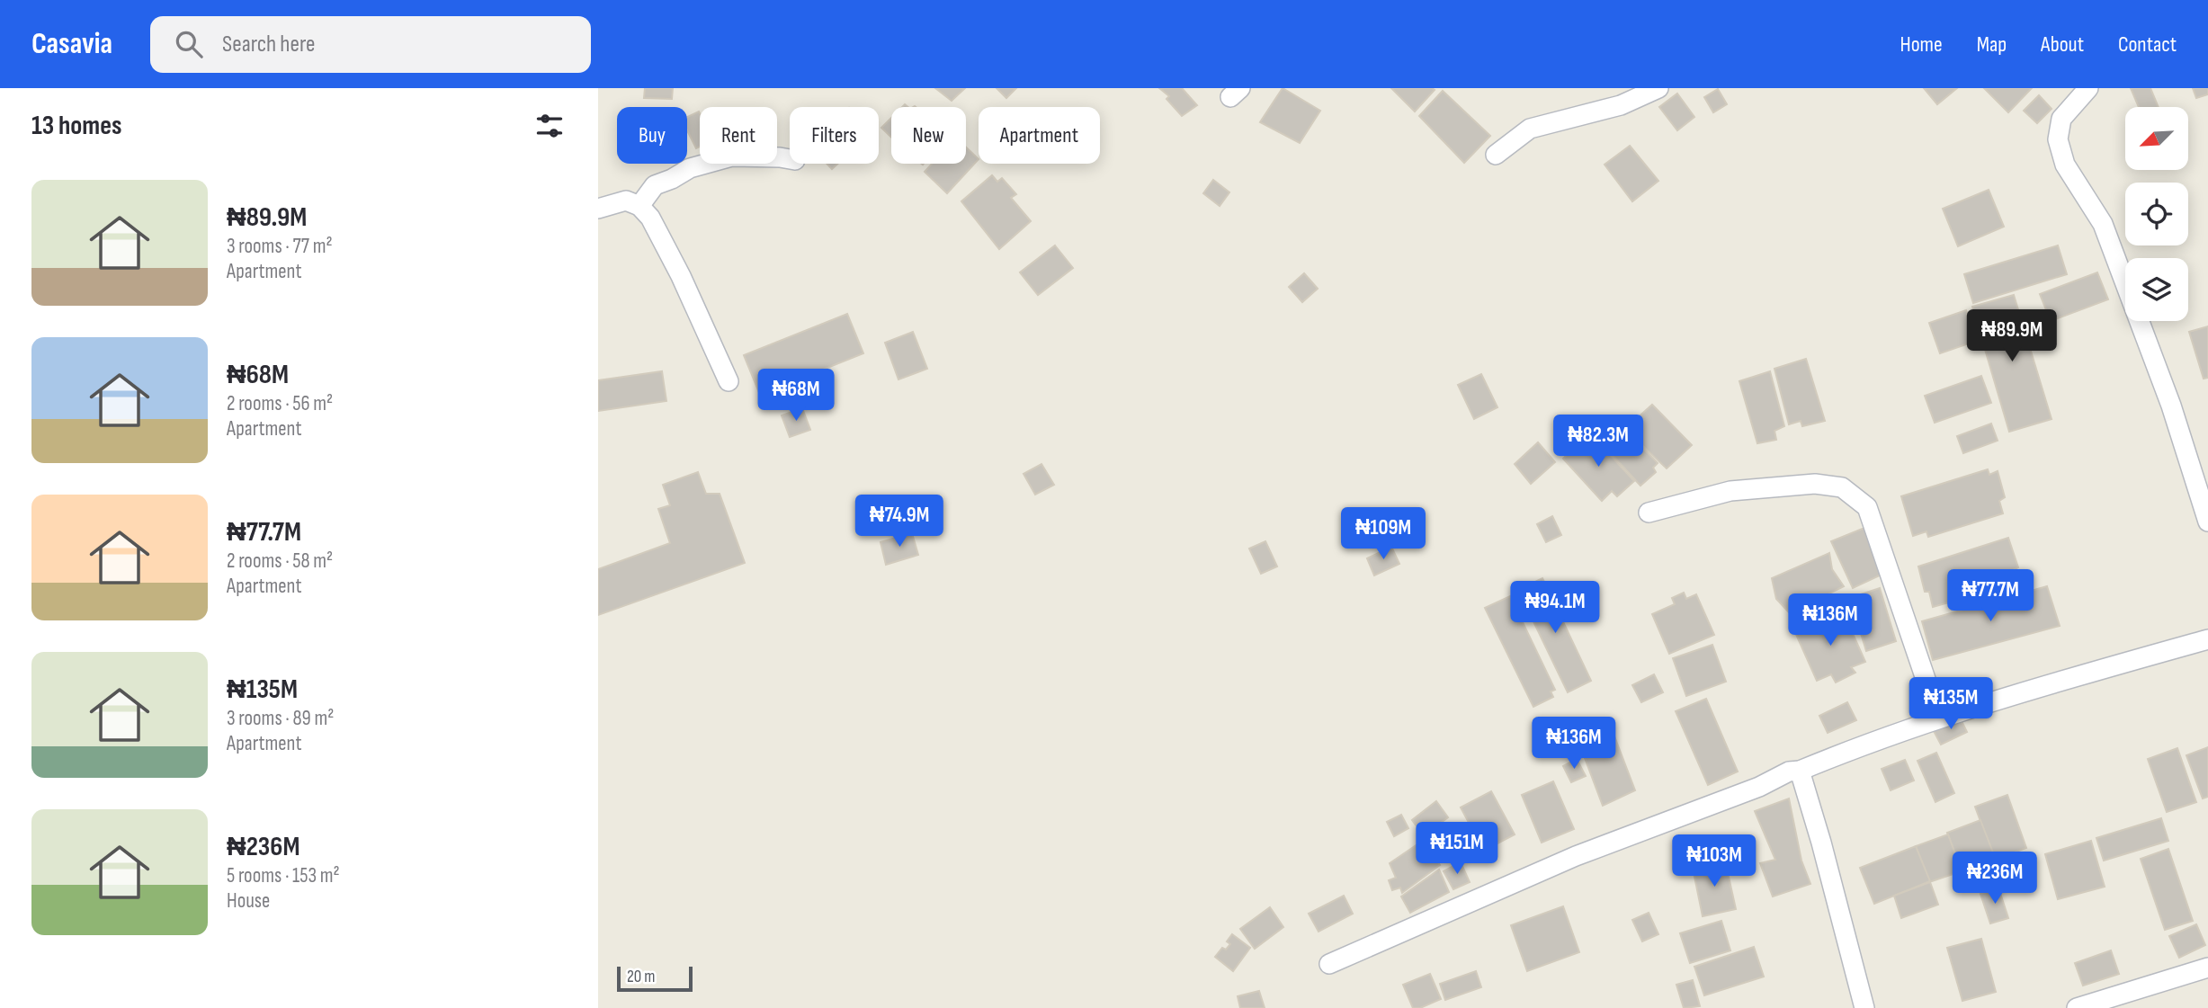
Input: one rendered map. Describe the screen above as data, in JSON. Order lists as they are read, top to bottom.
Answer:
{
  "scale_bar": "20 m",
  "north": "bottom left",
  "page": {
    "header": "Casavia",
    "search": "Search here",
    "nav": [
      "Home",
      "Map",
      "About",
      "Contact"
    ],
    "heading": "13 homes",
    "chip": [
      "Buy",
      "Rent",
      "Filters",
      "New",
      "Apartment"
    ],
    "list": [
      {
        "name": "₦89.9M",
        "note": "3 rooms · 77 m² · Apartment"
      },
      {
        "name": "₦68M",
        "note": "2 rooms · 56 m² · Apartment"
      },
      {
        "name": "₦77.7M",
        "note": "2 rooms · 58 m² · Apartment"
      },
      {
        "name": "₦135M",
        "note": "3 rooms · 89 m² · Apartment"
      },
      {
        "name": "₦236M",
        "note": "5 rooms · 153 m² · House"
      }
    ],
    "price": [
      "₦89.9M",
      "₦68M",
      "₦82.3M",
      "₦74.9M",
      "₦109M",
      "₦77.7M",
      "₦94.1M",
      "₦136M",
      "₦135M",
      "₦136M",
      "₦151M",
      "₦103M",
      "₦236M"
    ],
    "scale": "20 m"
  }
}
